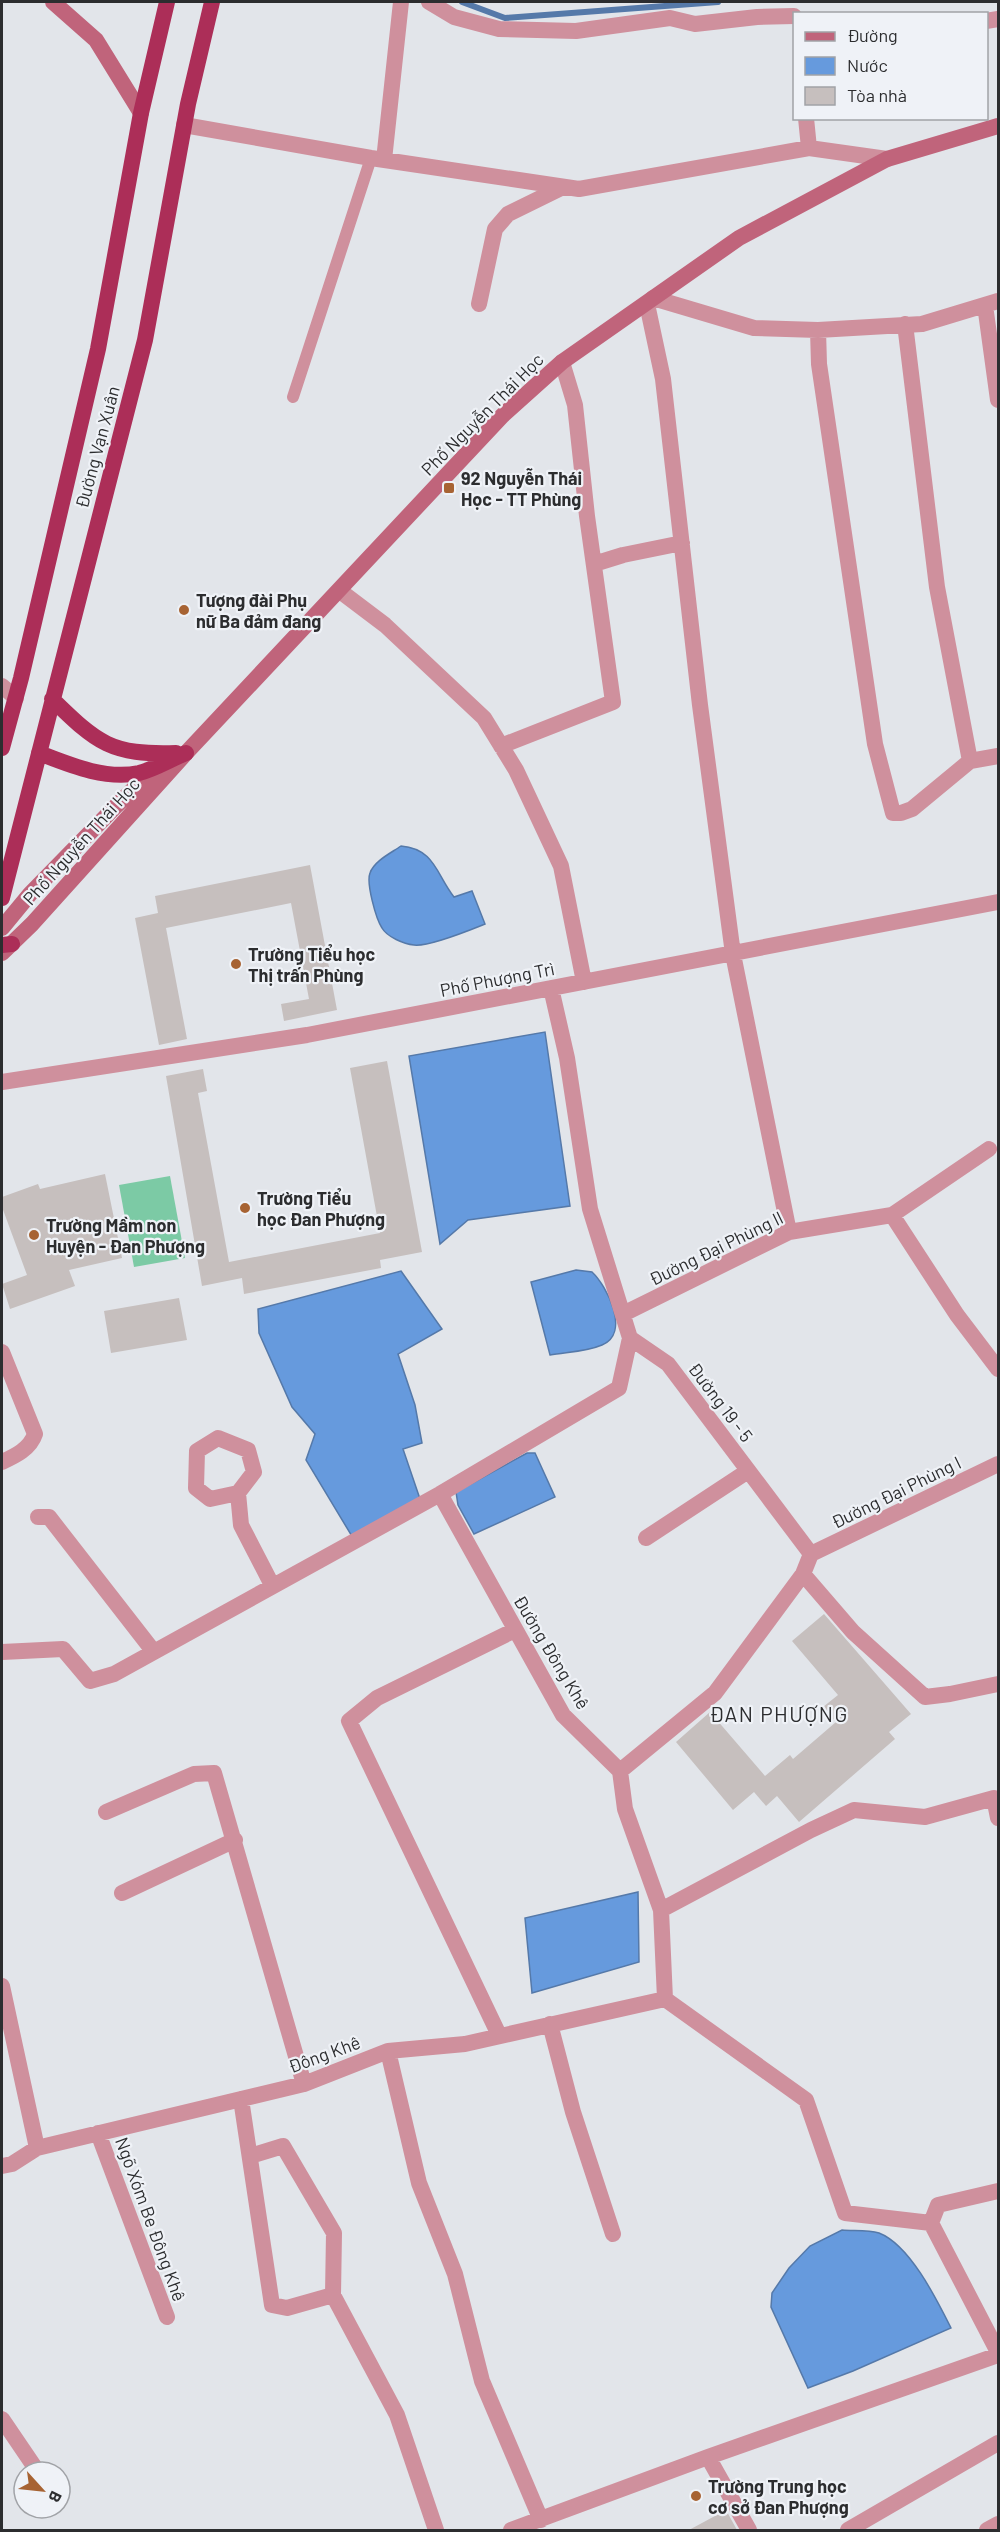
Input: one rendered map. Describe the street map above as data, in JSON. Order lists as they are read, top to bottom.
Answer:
{
  "streets": {
    "highway": ["Đường Vạn Xuân"],
    "main road": ["Phố Nguyễn Thái Học"],
    "street": [
      "Phố Phượng Trì",
      "Đường Đại Phùng II",
      "Đường 19 - 5",
      "Đường Đại Phùng I",
      "Đường Đông Khê",
      "Đông Khê",
      "Ngõ Xóm Be Đông Khê"
    ]
  },
  "crossings": [
    ["Đường 19 - 5", "Đường Đại Phùng I"],
    ["Đông Khê", "Ngõ Xóm Be Đông Khê"]
  ],
  "districts": ["ĐAN PHƯỢNG"],
  "places": {
    "transit": ["92 Nguyễn Thái Học - TT Phùng"],
    "other": [
      "Tượng đài Phụ nữ Ba đảm đang",
      "Trường Tiểu học Thị trấn Phùng",
      "Trường Tiểu học Đan Phượng",
      "Trường Mầm non Huyện - Đan Phượng",
      "Trường Trung học cơ sở Đan Phượng"
    ]
  },
  "legend": ["Đường", "Nước", "Tòa nhà"],
  "north": "bottom right"
}
